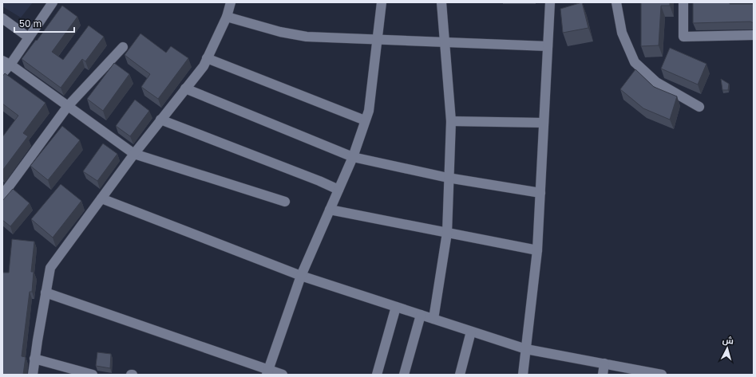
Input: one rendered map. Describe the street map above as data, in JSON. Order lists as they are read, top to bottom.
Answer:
{
  "scale_bar": "50 m",
  "north": "top"
}
